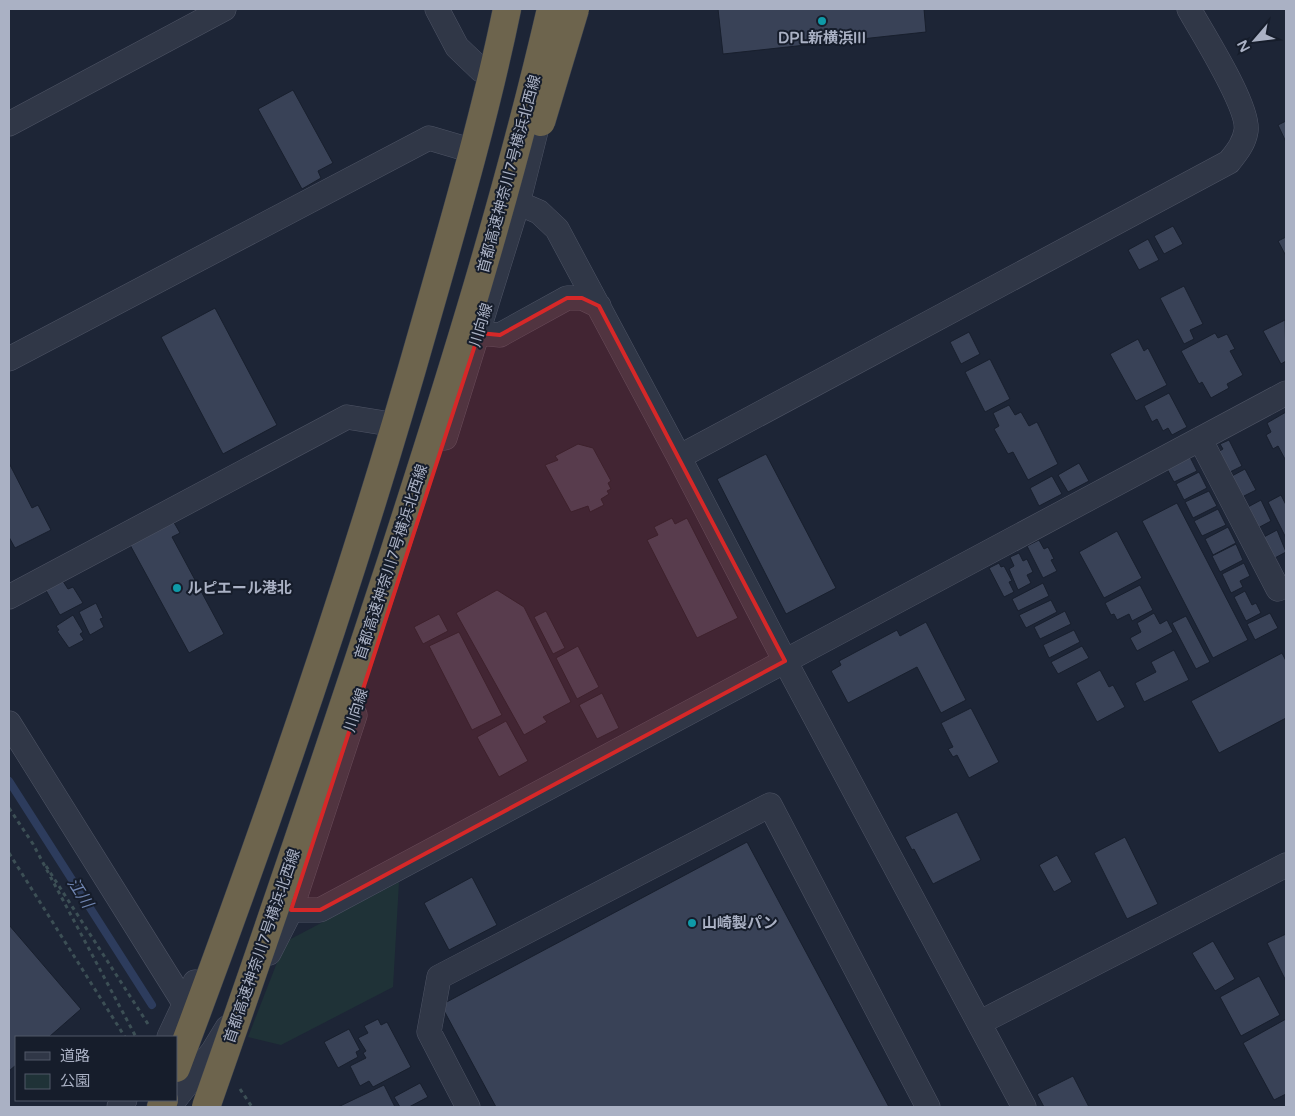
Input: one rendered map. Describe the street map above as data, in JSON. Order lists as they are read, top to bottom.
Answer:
{
  "streets": {
    "highway": ["首都高速神奈川7号横浜北西線"],
    "street": ["川向線"]
  },
  "water": ["江川"],
  "places": ["DPL新横浜III", "ルピエール港北", "山崎製パン"],
  "legend": ["道路", "公園"],
  "north": "bottom left"
}
